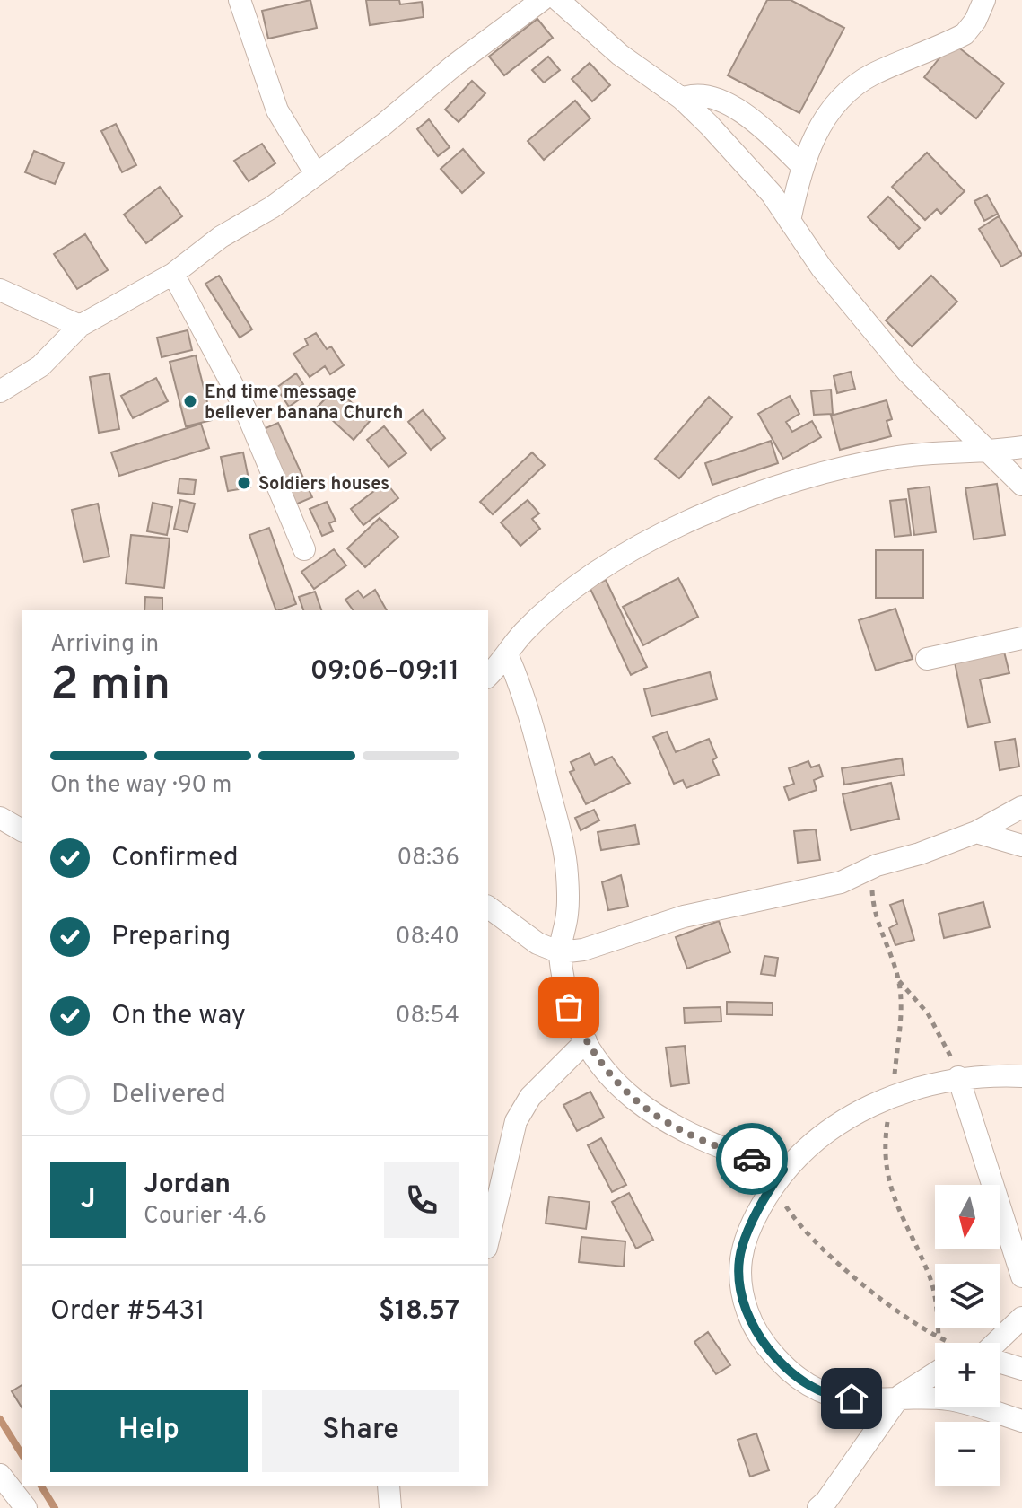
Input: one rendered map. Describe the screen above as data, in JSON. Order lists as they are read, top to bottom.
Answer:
{
  "places": ["End time message believer banana Church", "Soldiers houses"],
  "north": "bottom",
  "page": {
    "heading": ["2 min", "Arriving in", "09:06–09:11"],
    "panel": [
      "Jordan",
      "Courier · 4.6",
      "Order #5431",
      "$18.57"
    ],
    "bar": "On the way · 90 m",
    "list": [
      ["Confirmed", "08:36"],
      ["Preparing", "08:40"],
      ["On the way", "08:54"],
      "Delivered"
    ],
    "round": "J",
    "map_buttons": ["+", "−"],
    "buttons": ["Help", "Share"]
  }
}
